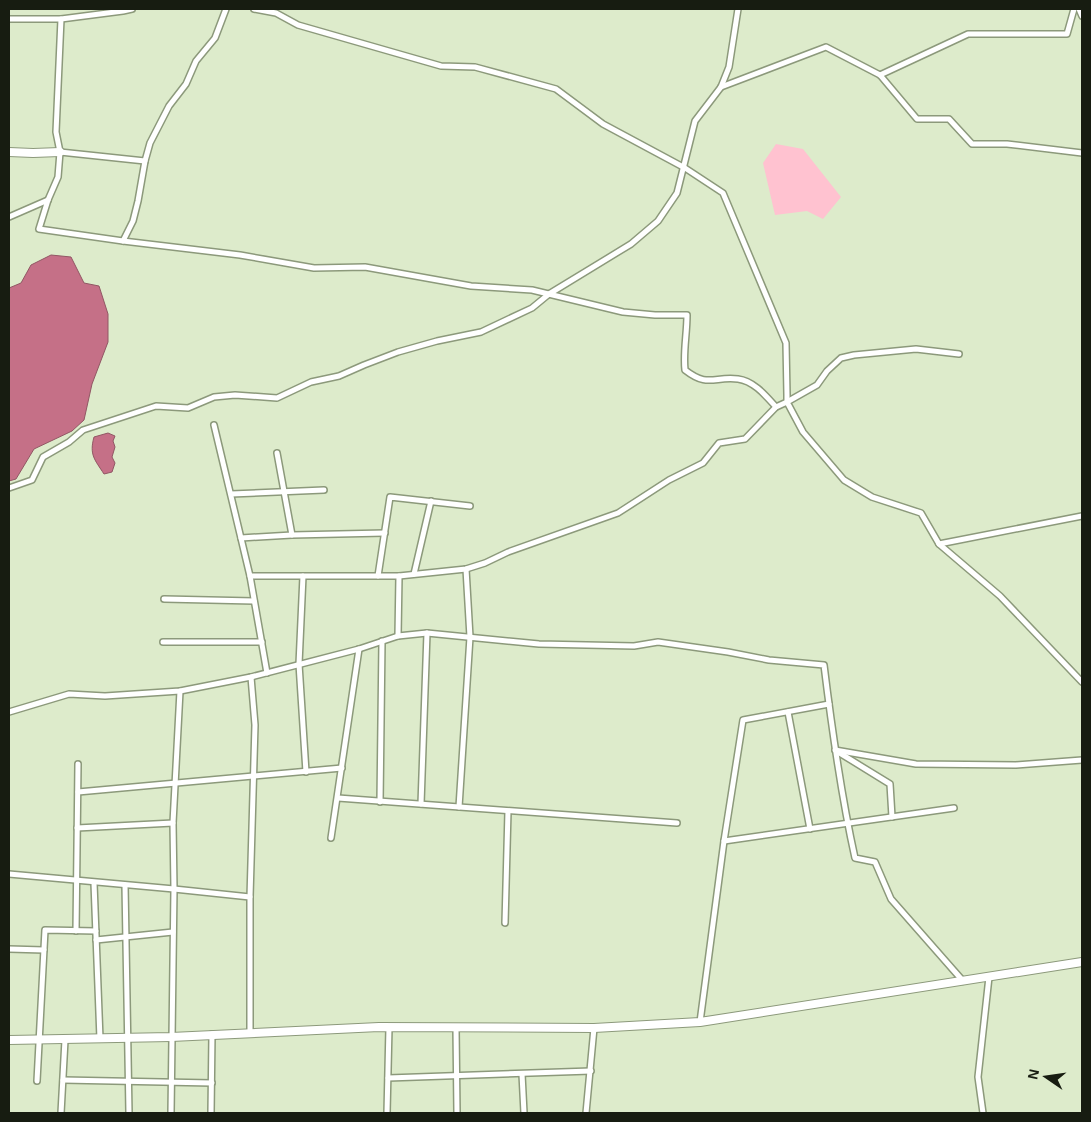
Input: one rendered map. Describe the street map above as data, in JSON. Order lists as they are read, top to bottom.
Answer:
{
  "north": "left"
}
